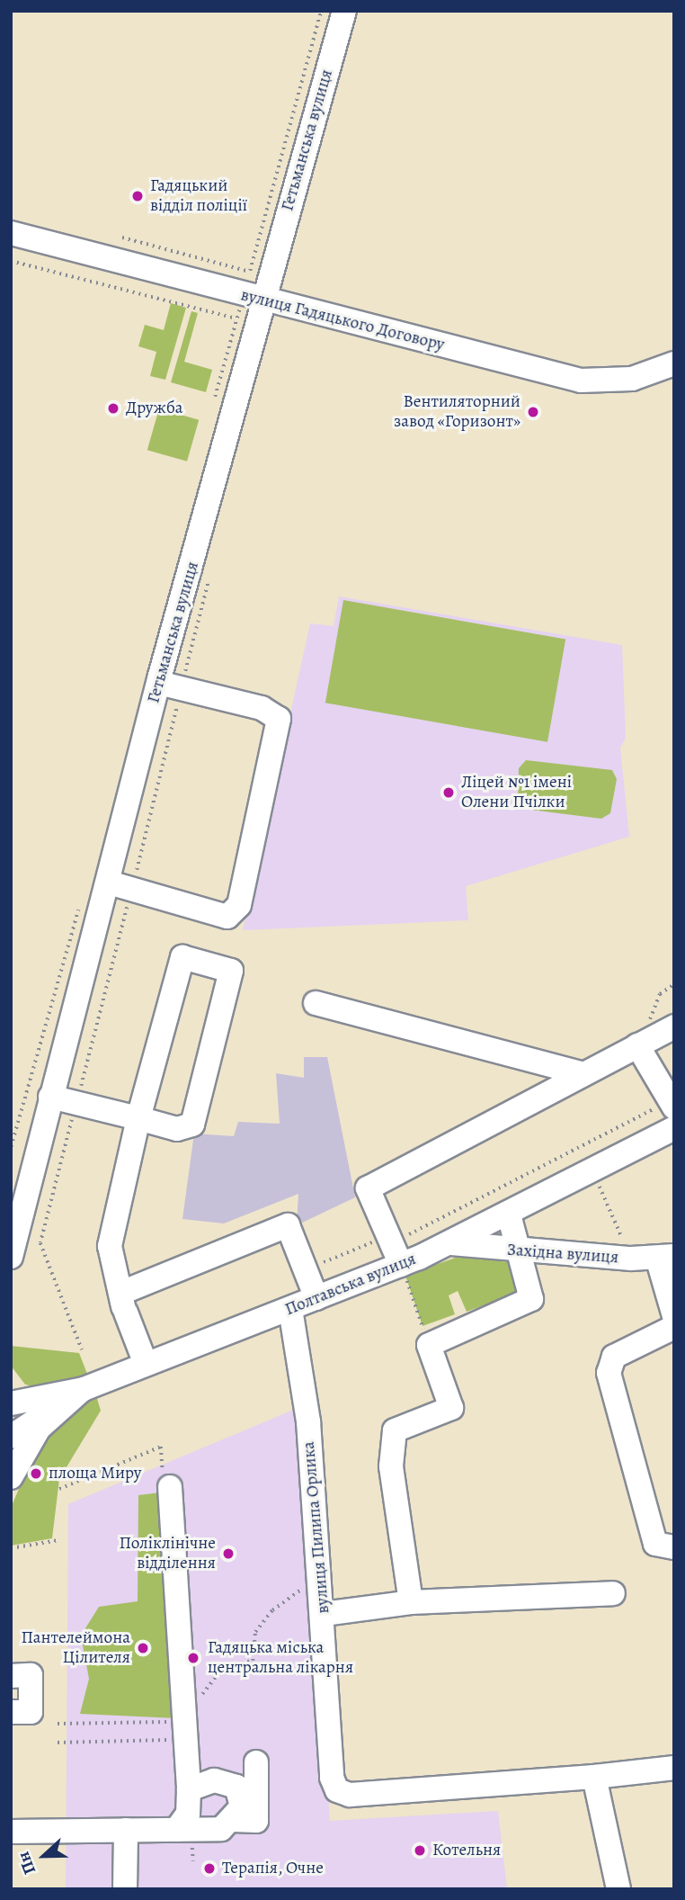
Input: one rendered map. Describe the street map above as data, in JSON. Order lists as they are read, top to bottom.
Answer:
{
  "streets": {
    "street": [
      "Гетьманська вулиця",
      "вулиця Гадяцького Договору",
      "Західна вулиця",
      "Полтавська вулиця",
      "вулиця Пилипа Орлика"
    ]
  },
  "crossings": [
    ["Гетьманська вулиця", "вулиця Гадяцького Договору"],
    ["Західна вулиця", "Полтавська вулиця"],
    ["Полтавська вулиця", "вулиця Пилипа Орлика"]
  ],
  "places": [
    "Гадяцький відділ поліції",
    "Дружба",
    "Вентиляторний завод «Горизонт»",
    "Ліцей №1 імені Олени Пчілки",
    "площа Миру",
    "Поліклінічне відділення",
    "Пантелеймона Цілителя",
    "Гадяцька міська центральна лікарня",
    "Котельня",
    "Терапія, Очне"
  ],
  "north": "left"
}
